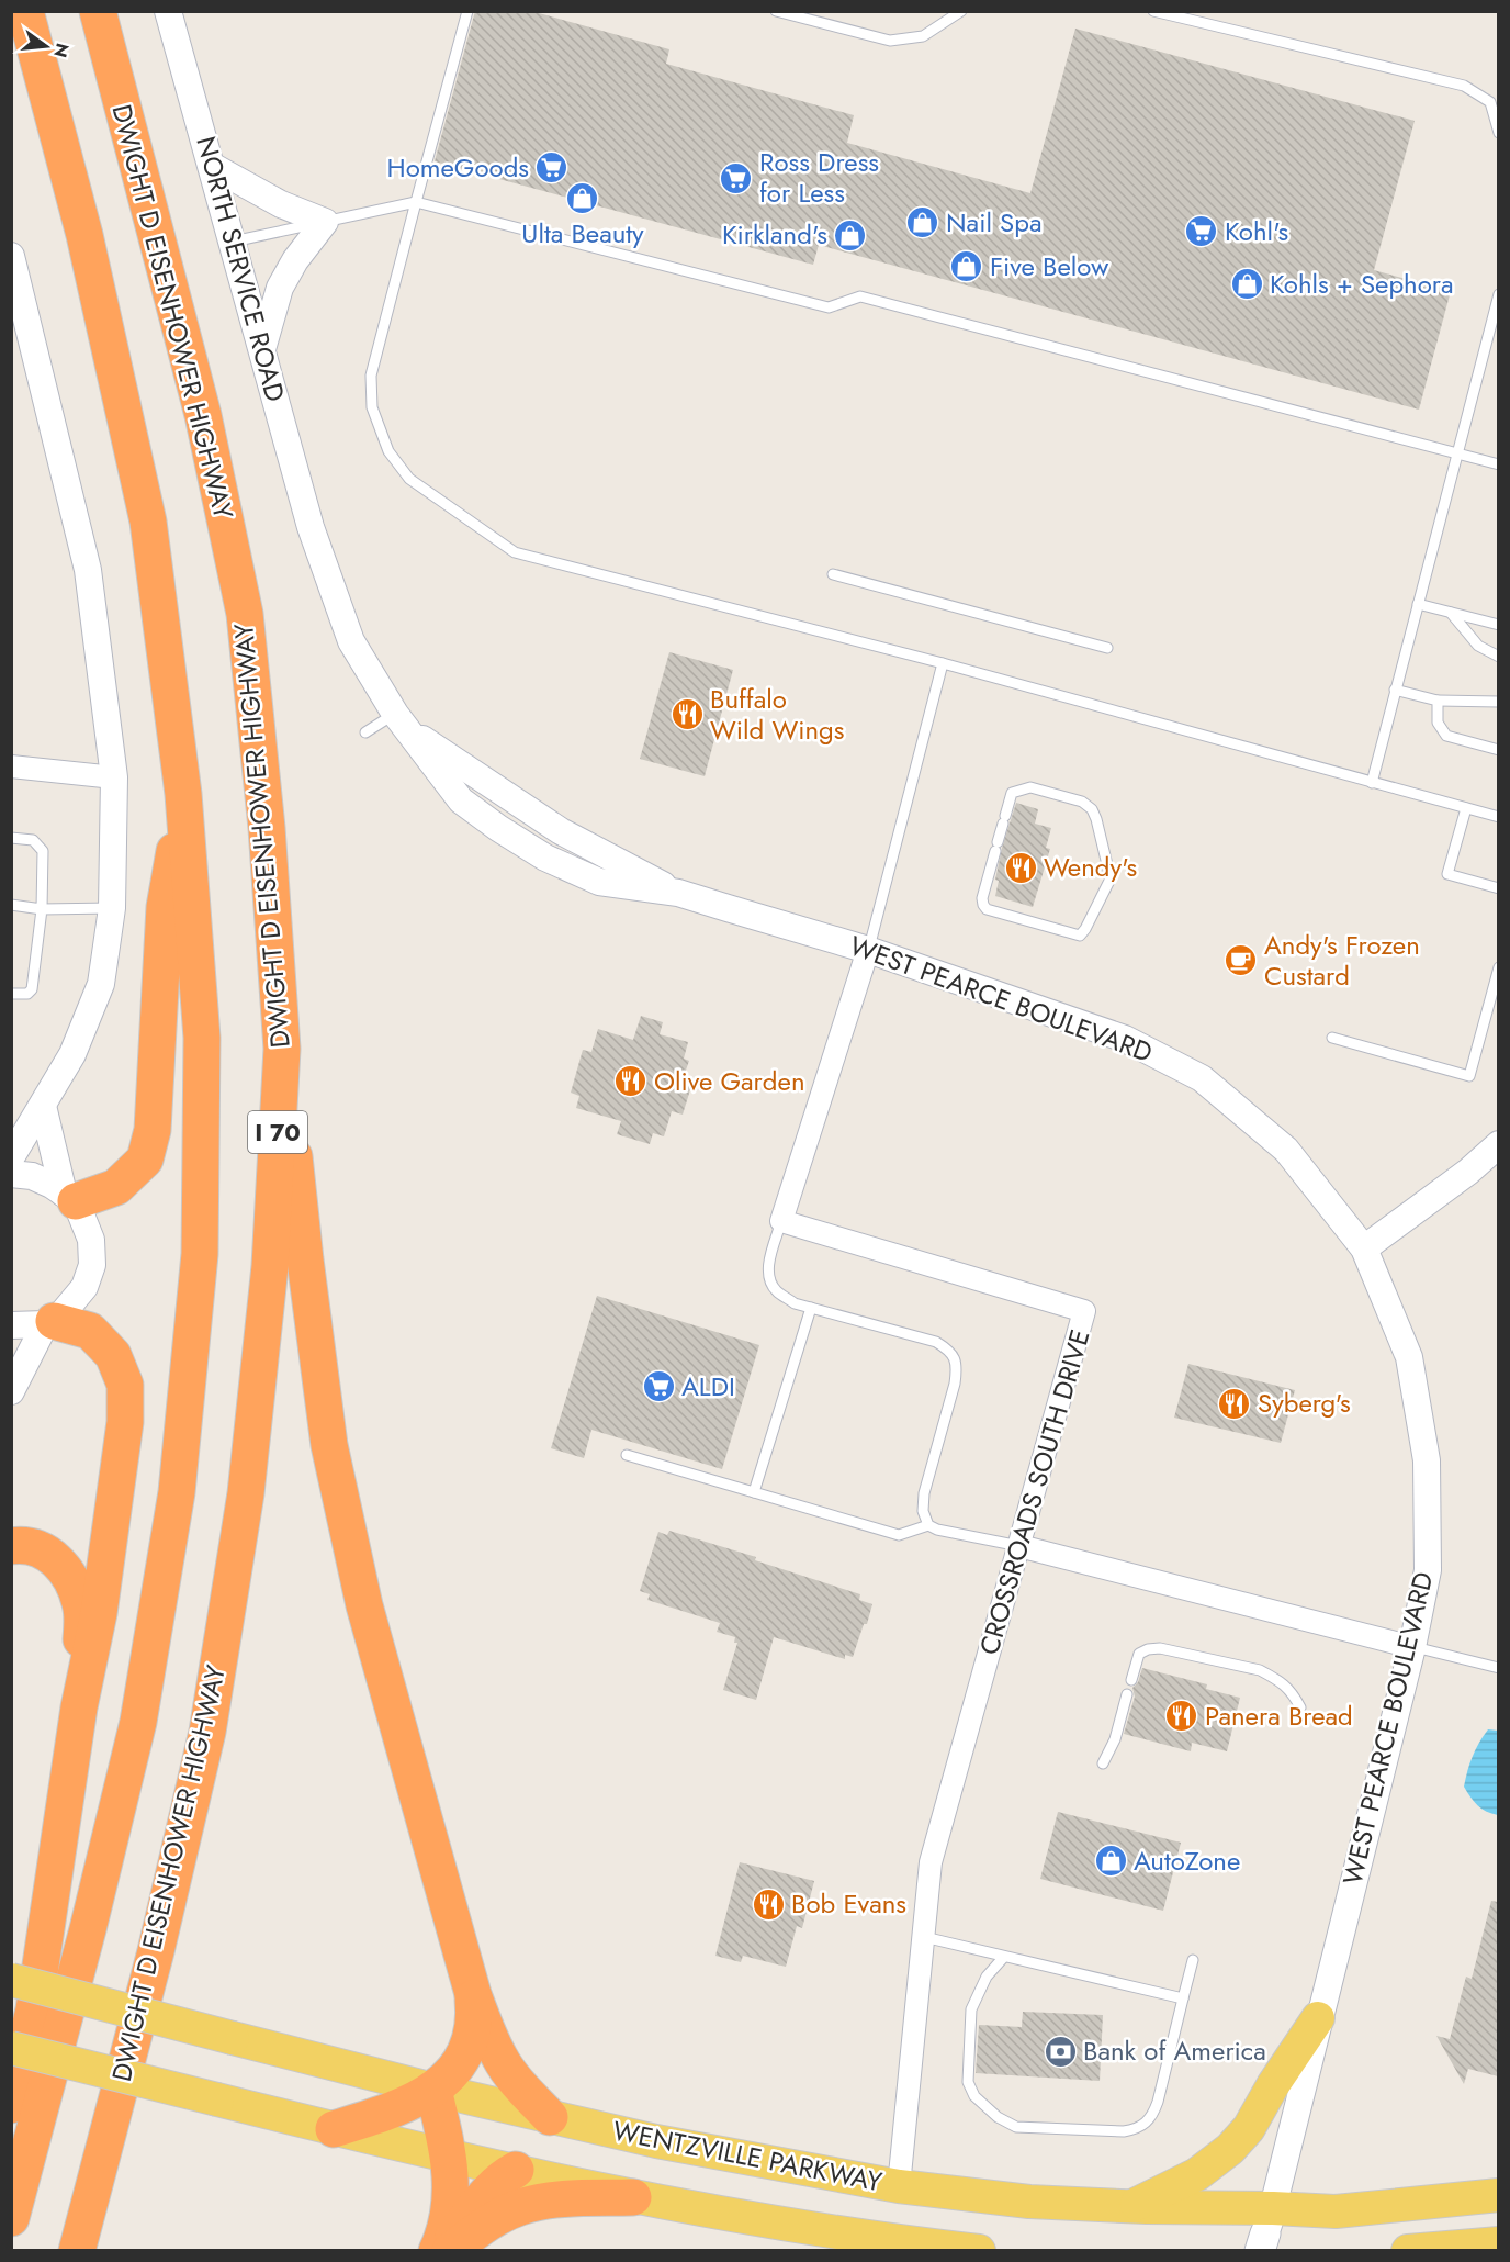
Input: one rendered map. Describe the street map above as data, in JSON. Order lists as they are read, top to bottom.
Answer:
{
  "streets": {
    "highway": ["DWIGHT D EISENHOWER HIGHWAY", "I 70"],
    "main road": ["WENTZVILLE PARKWAY"],
    "street": ["NORTH SERVICE ROAD", "WEST PEARCE BOULEVARD", "CROSSROADS SOUTH DRIVE"]
  },
  "crossings": [
    ["NORTH SERVICE ROAD", "WEST PEARCE BOULEVARD"],
    ["WEST PEARCE BOULEVARD", "WENTZVILLE PARKWAY"],
    ["CROSSROADS SOUTH DRIVE", "WENTZVILLE PARKWAY"]
  ],
  "places": {
    "supermarket": [
      "HomeGoods",
      "Ross Dress for Less",
      "Kohl's",
      "ALDI"
    ],
    "shop": [
      "Ulta Beauty",
      "Nail Spa",
      "Kirkland's",
      "Five Below",
      "Kohls + Sephora",
      "AutoZone"
    ],
    "restaurant": [
      "Buffalo Wild Wings",
      "Wendy's",
      "Olive Garden",
      "Syberg's",
      "Panera Bread",
      "Bob Evans"
    ],
    "cafe": ["Andy's Frozen Custard"],
    "bank": ["Bank of America"]
  },
  "north": "right"
}
